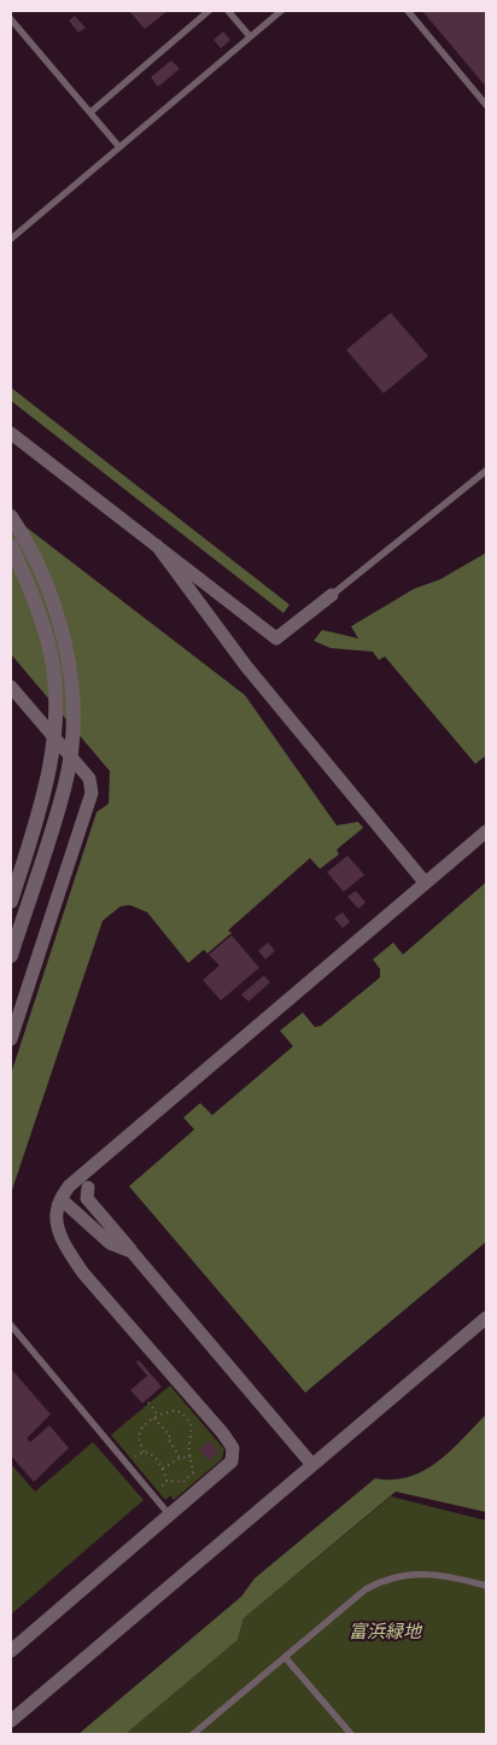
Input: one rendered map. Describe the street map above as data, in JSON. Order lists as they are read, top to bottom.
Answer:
{
  "parks": ["富浜緑地"]
}
